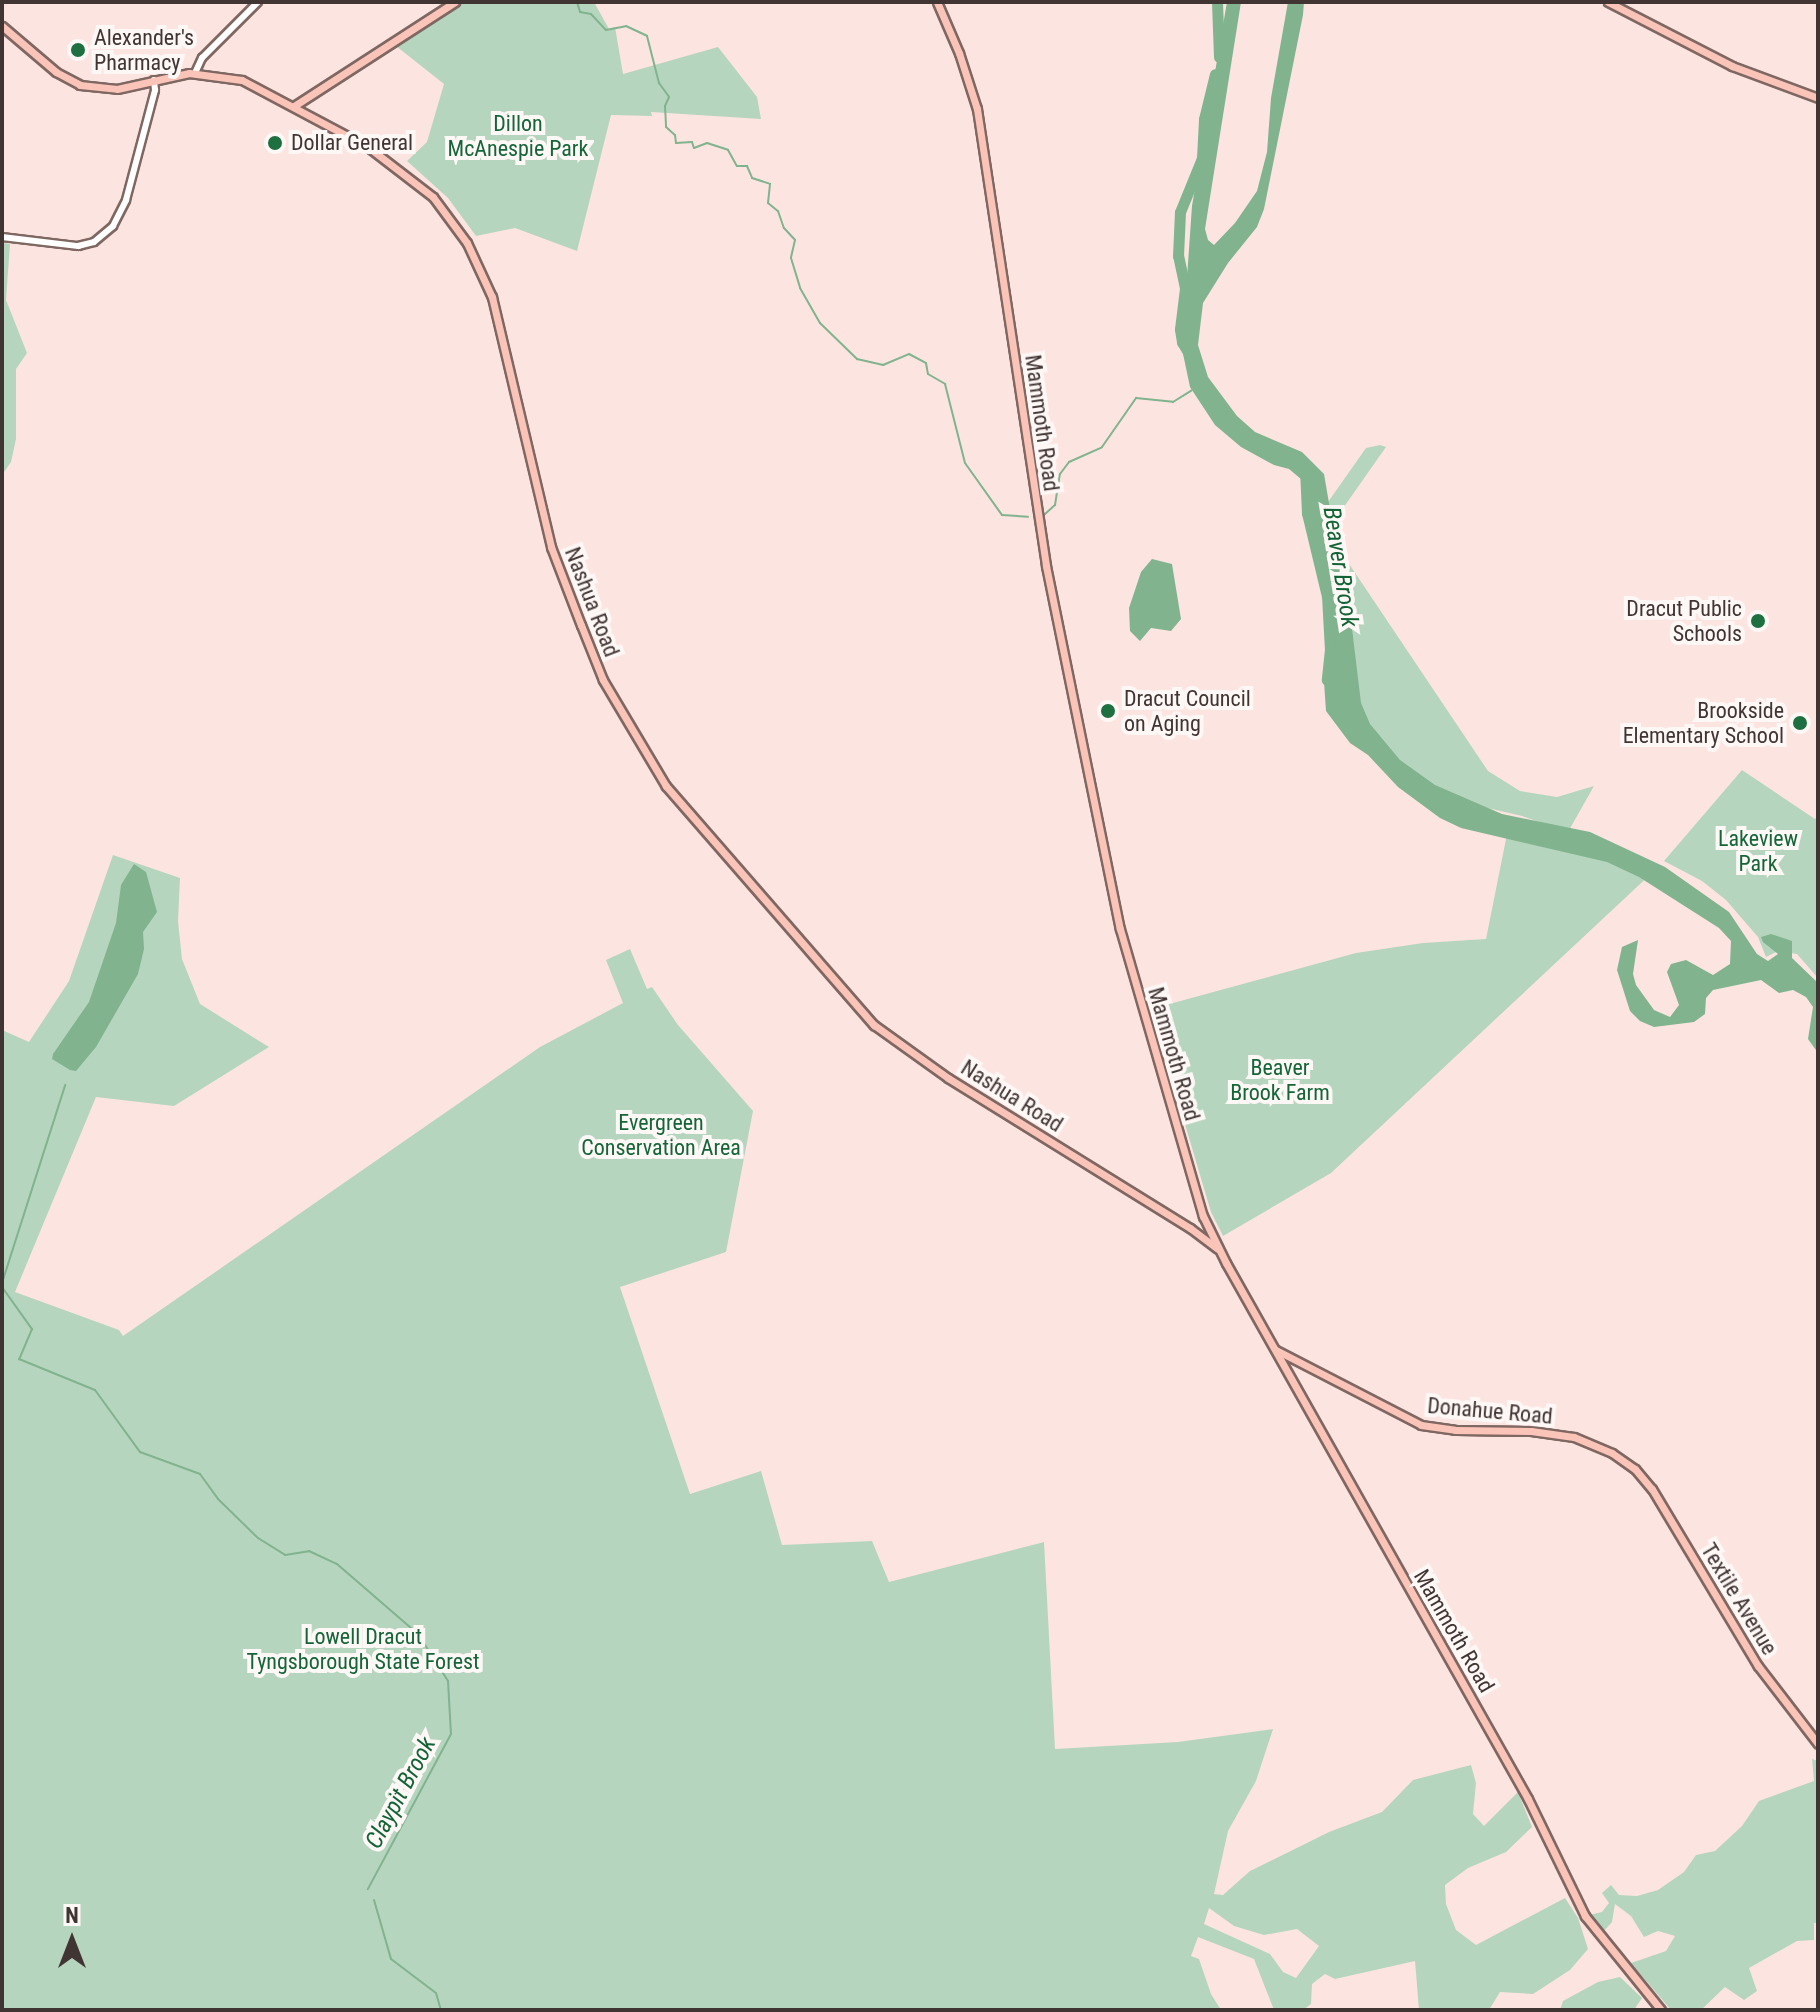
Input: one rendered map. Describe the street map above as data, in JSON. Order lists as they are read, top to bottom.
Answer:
{
  "streets": {
    "main road": [
      "Mammoth Road",
      "Nashua Road",
      "Donahue Road",
      "Textile Avenue"
    ]
  },
  "crossings": [
    ["Mammoth Road", "Nashua Road"],
    ["Mammoth Road", "Donahue Road"],
    ["Donahue Road", "Textile Avenue"]
  ],
  "water": ["Beaver Brook", "Claypit Brook"],
  "parks": [
    "Dillon McAnespie Park",
    "Lakeview Park",
    "Beaver Brook Farm",
    "Evergreen Conservation Area",
    "Lowell Dracut Tyngsborough State Forest"
  ],
  "places": [
    "Alexander's Pharmacy",
    "Dollar General",
    "Dracut Public Schools",
    "Dracut Council on Aging",
    "Brookside Elementary School"
  ],
  "north": "top"
}
